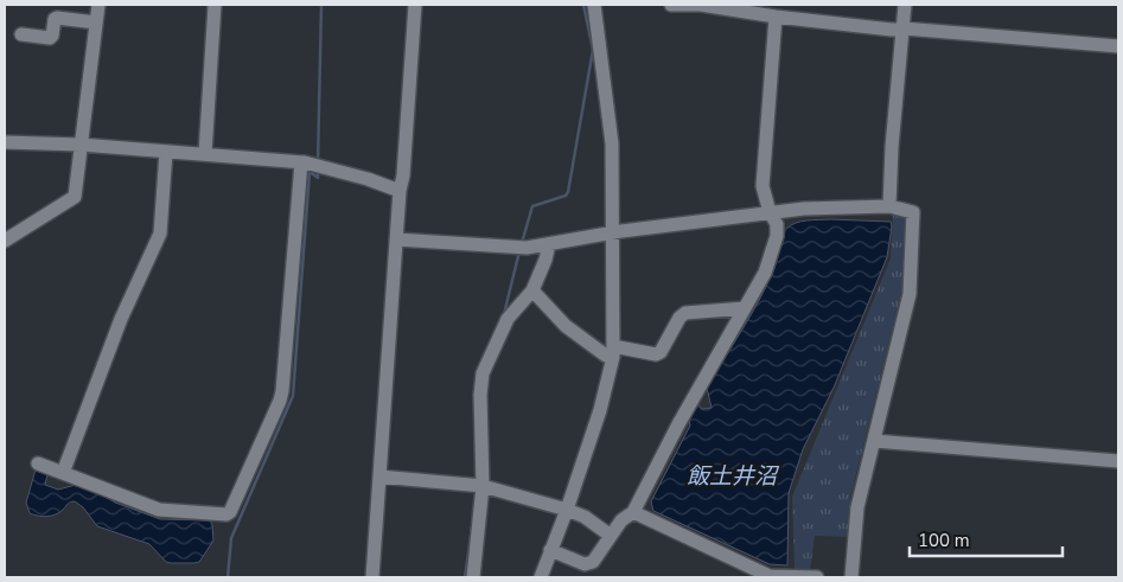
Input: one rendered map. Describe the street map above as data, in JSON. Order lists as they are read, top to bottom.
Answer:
{
  "water": ["飯土井沼"],
  "scale_bar": "100 m"
}
